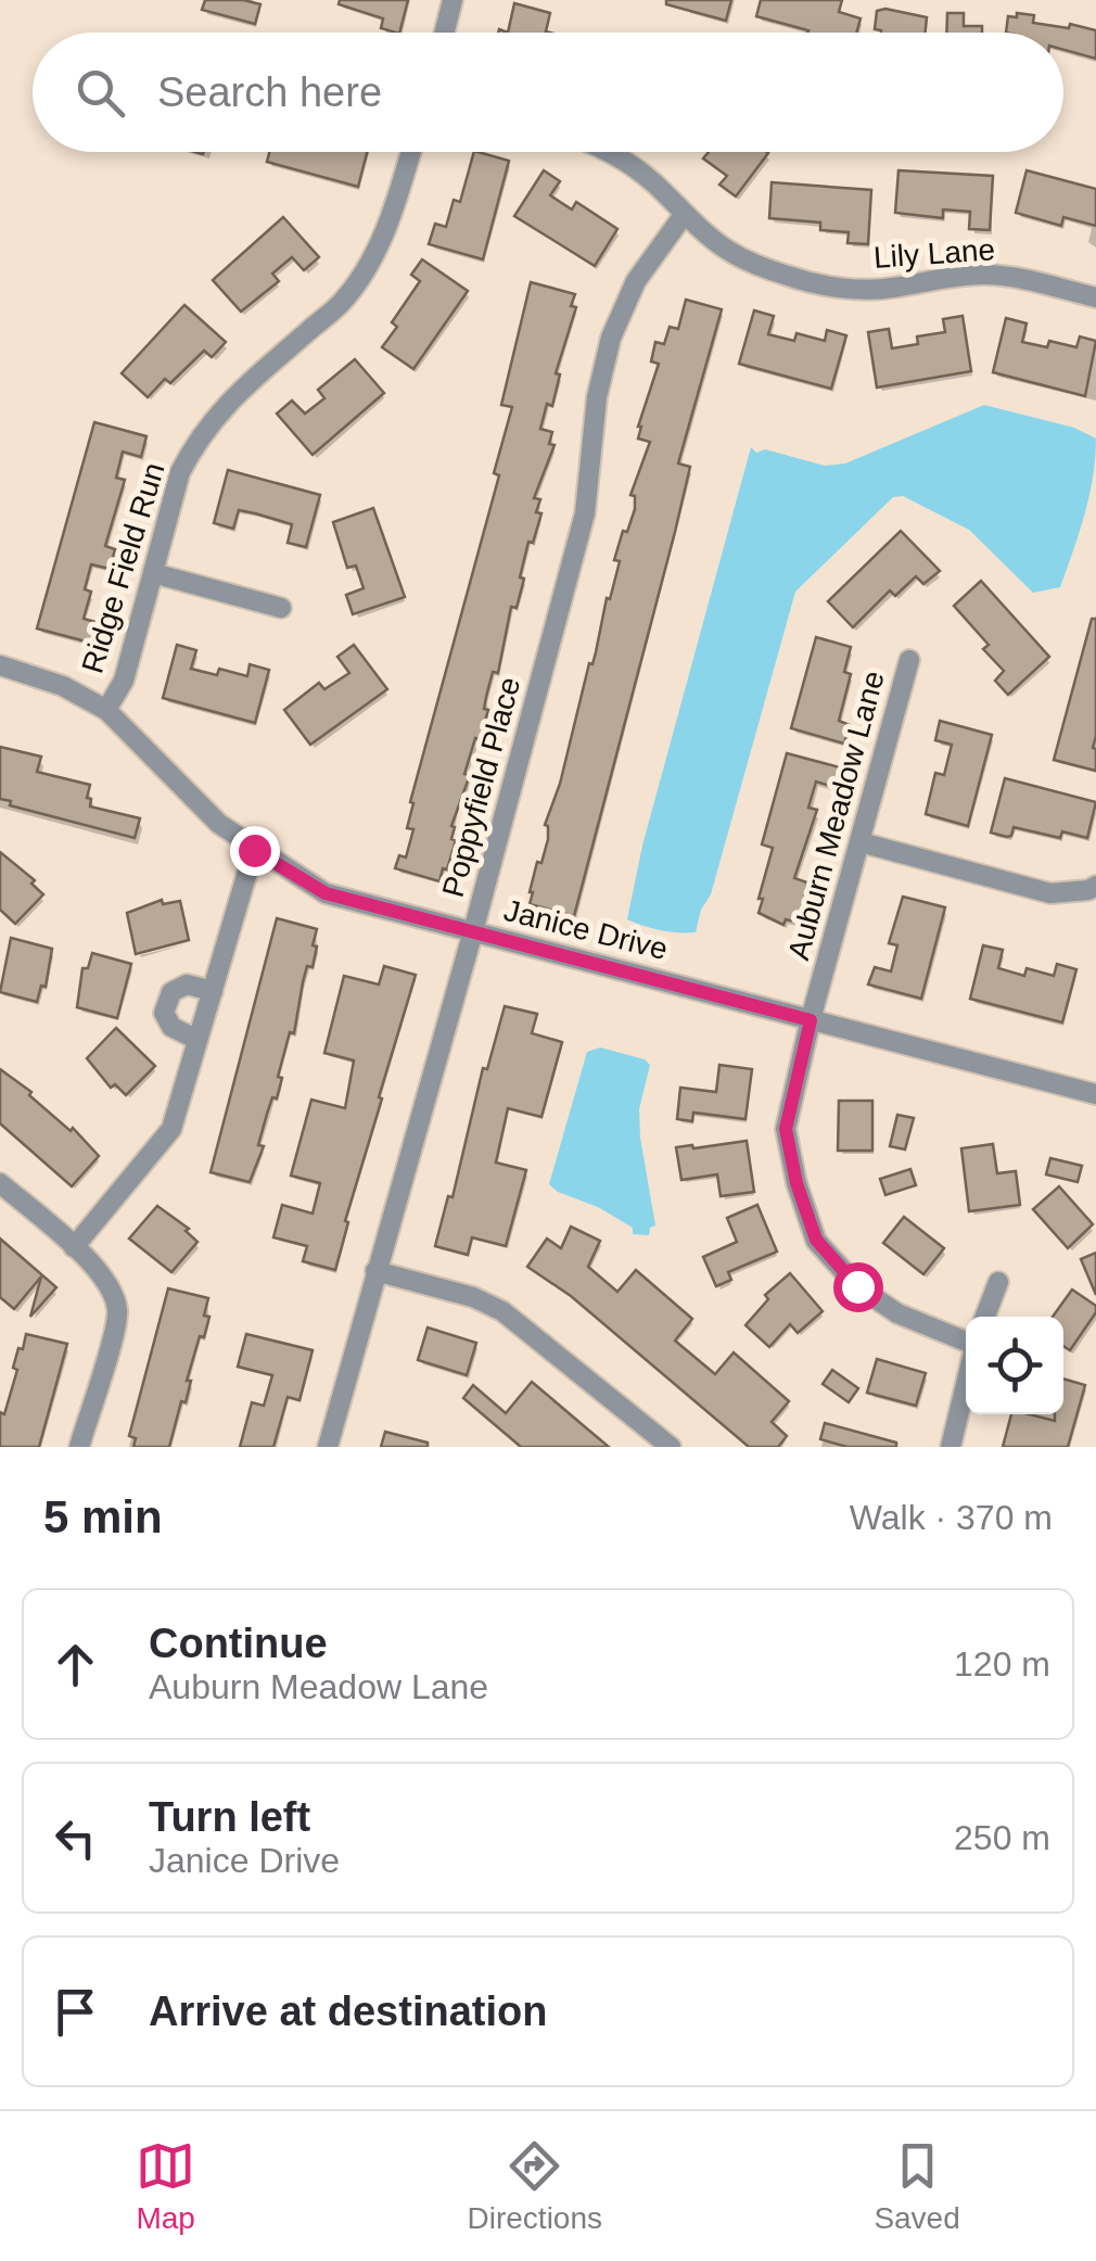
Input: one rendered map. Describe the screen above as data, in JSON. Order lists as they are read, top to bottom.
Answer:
{
  "streets": {
    "street": [
      "Lily Lane",
      "Ridge Field Run",
      "Poppyfield Place",
      "Auburn Meadow Lane",
      "Janice Drive"
    ]
  },
  "crossings": [
    ["Lily Lane", "Poppyfield Place"],
    ["Ridge Field Run", "Janice Drive"],
    ["Poppyfield Place", "Janice Drive"],
    ["Auburn Meadow Lane", "Janice Drive"]
  ],
  "page": {
    "search": "Search here",
    "heading": ["5 min", "Walk · 370 m"],
    "list": [
      ["Continue", "Auburn Meadow Lane", "120 m"],
      ["Turn left", "Janice Drive", "250 m"],
      "Arrive at destination"
    ],
    "nav": ["Map", "Directions", "Saved"]
  }
}
